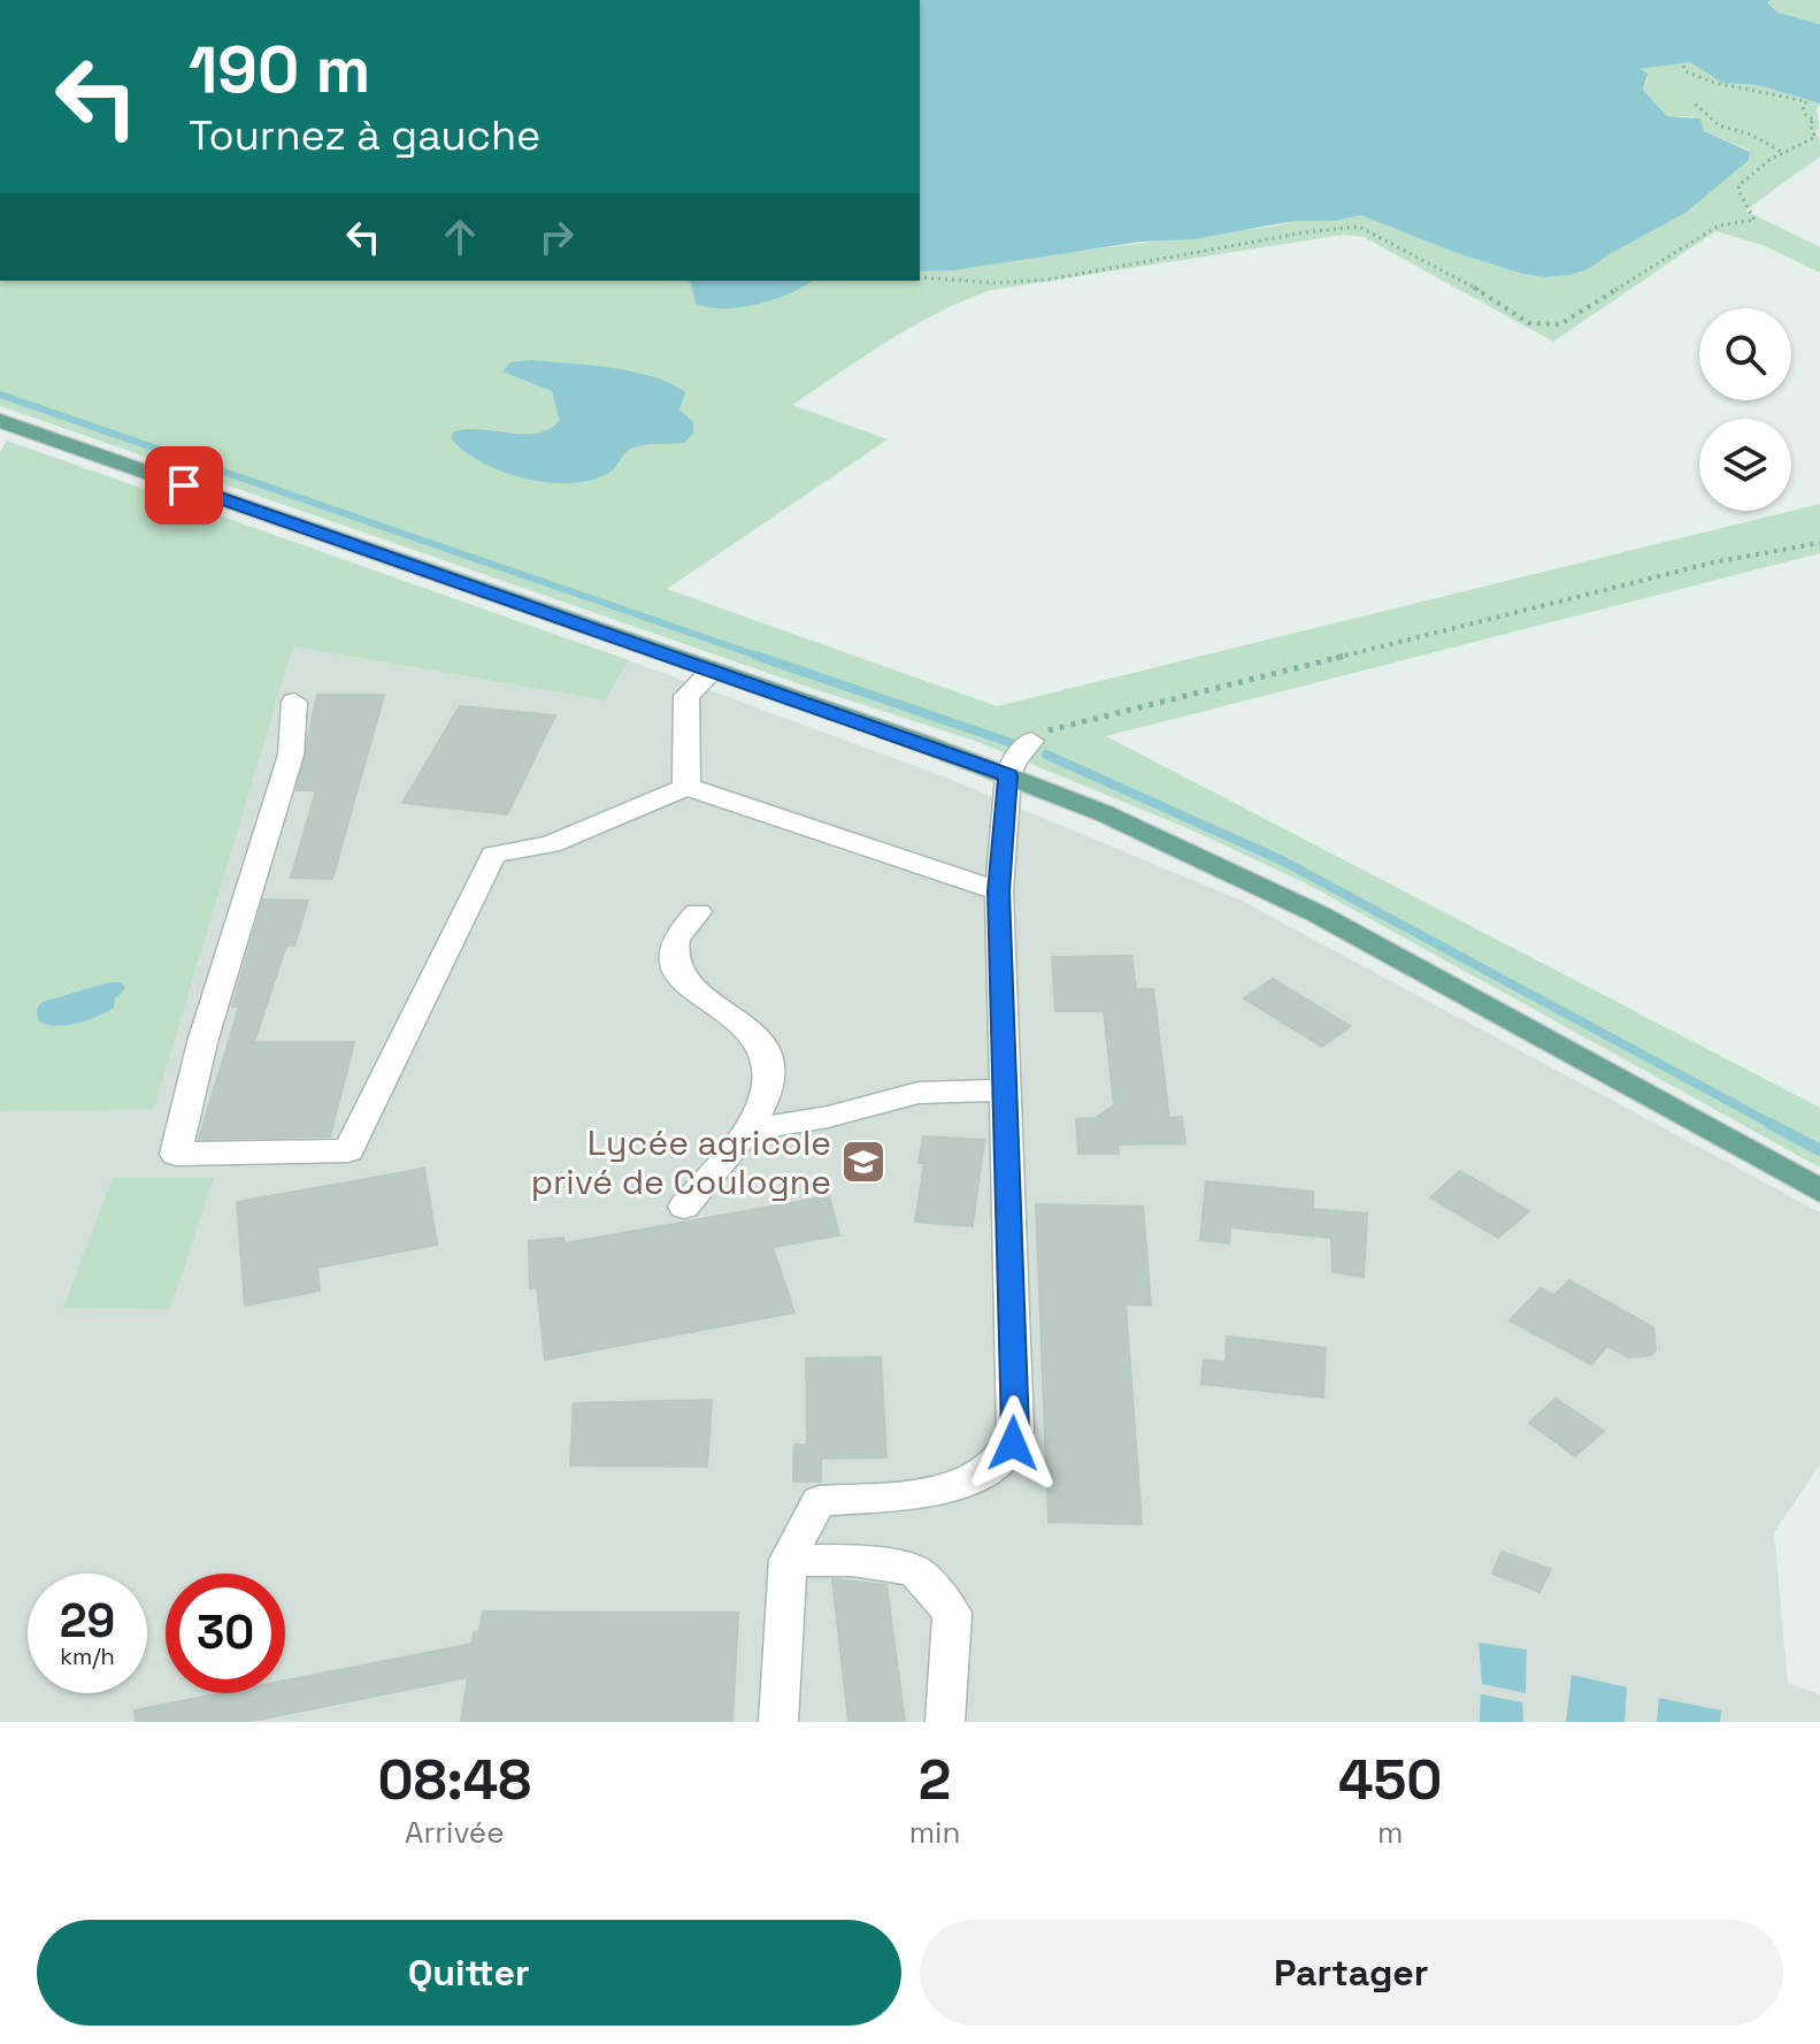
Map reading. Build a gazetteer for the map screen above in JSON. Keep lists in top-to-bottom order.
{
  "places": {
    "school or university": ["Lycée agricole privé de Coulogne"]
  },
  "page": {
    "turn": ["190 m", "Tournez à gauche"],
    "speed": "29 km/h",
    "limit": "30",
    "eta": [
      "08:48",
      "Arrivée",
      "2",
      "min",
      "450",
      "m"
    ],
    "buttons": ["Quitter", "Partager"]
  }
}
